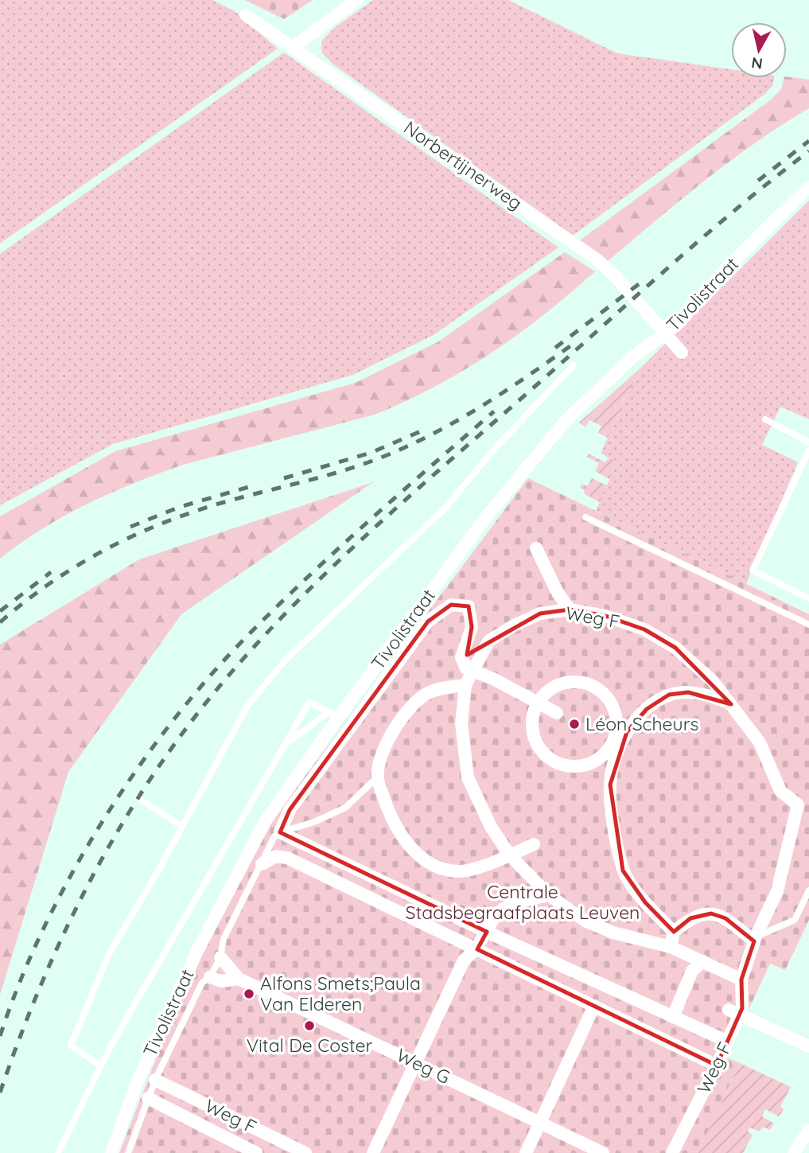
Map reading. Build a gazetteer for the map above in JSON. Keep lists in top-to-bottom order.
{
  "streets": {
    "street": [
      "Norbertijnerweg",
      "Tivolistraat",
      "Weg F",
      "Weg G"
    ]
  },
  "crossings": [
    ["Norbertijnerweg", "Tivolistraat"]
  ],
  "parks": ["Centrale Stadsbegraafplaats Leuven"],
  "places": ["Léon Scheurs", "Alfons Smets;Paula Van Elderen", "Vital De Coster"],
  "north": "bottom"
}
